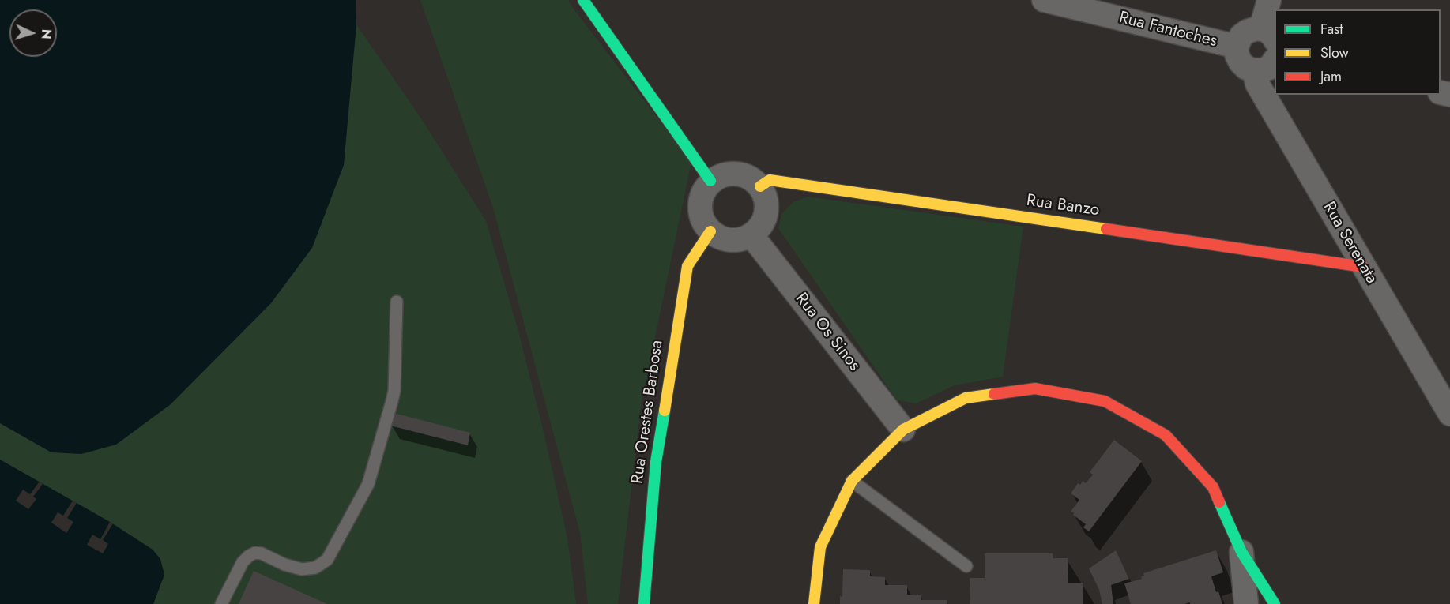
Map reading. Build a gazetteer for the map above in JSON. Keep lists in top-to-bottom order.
{
  "streets": {
    "street": [
      "Rua Fantoches",
      "Rua Banzo",
      "Rua Serenata",
      "Rua Os Sinos",
      "Rua Orestes Barbosa"
    ]
  },
  "crossings": [
    ["Rua Banzo", "Rua Serenata"],
    ["Rua Banzo", "Rua Os Sinos"],
    ["Rua Banzo", "Rua Orestes Barbosa"],
    ["Rua Os Sinos", "Rua Orestes Barbosa"]
  ],
  "legend": ["Fast", "Slow", "Jam"],
  "north": "right"
}
